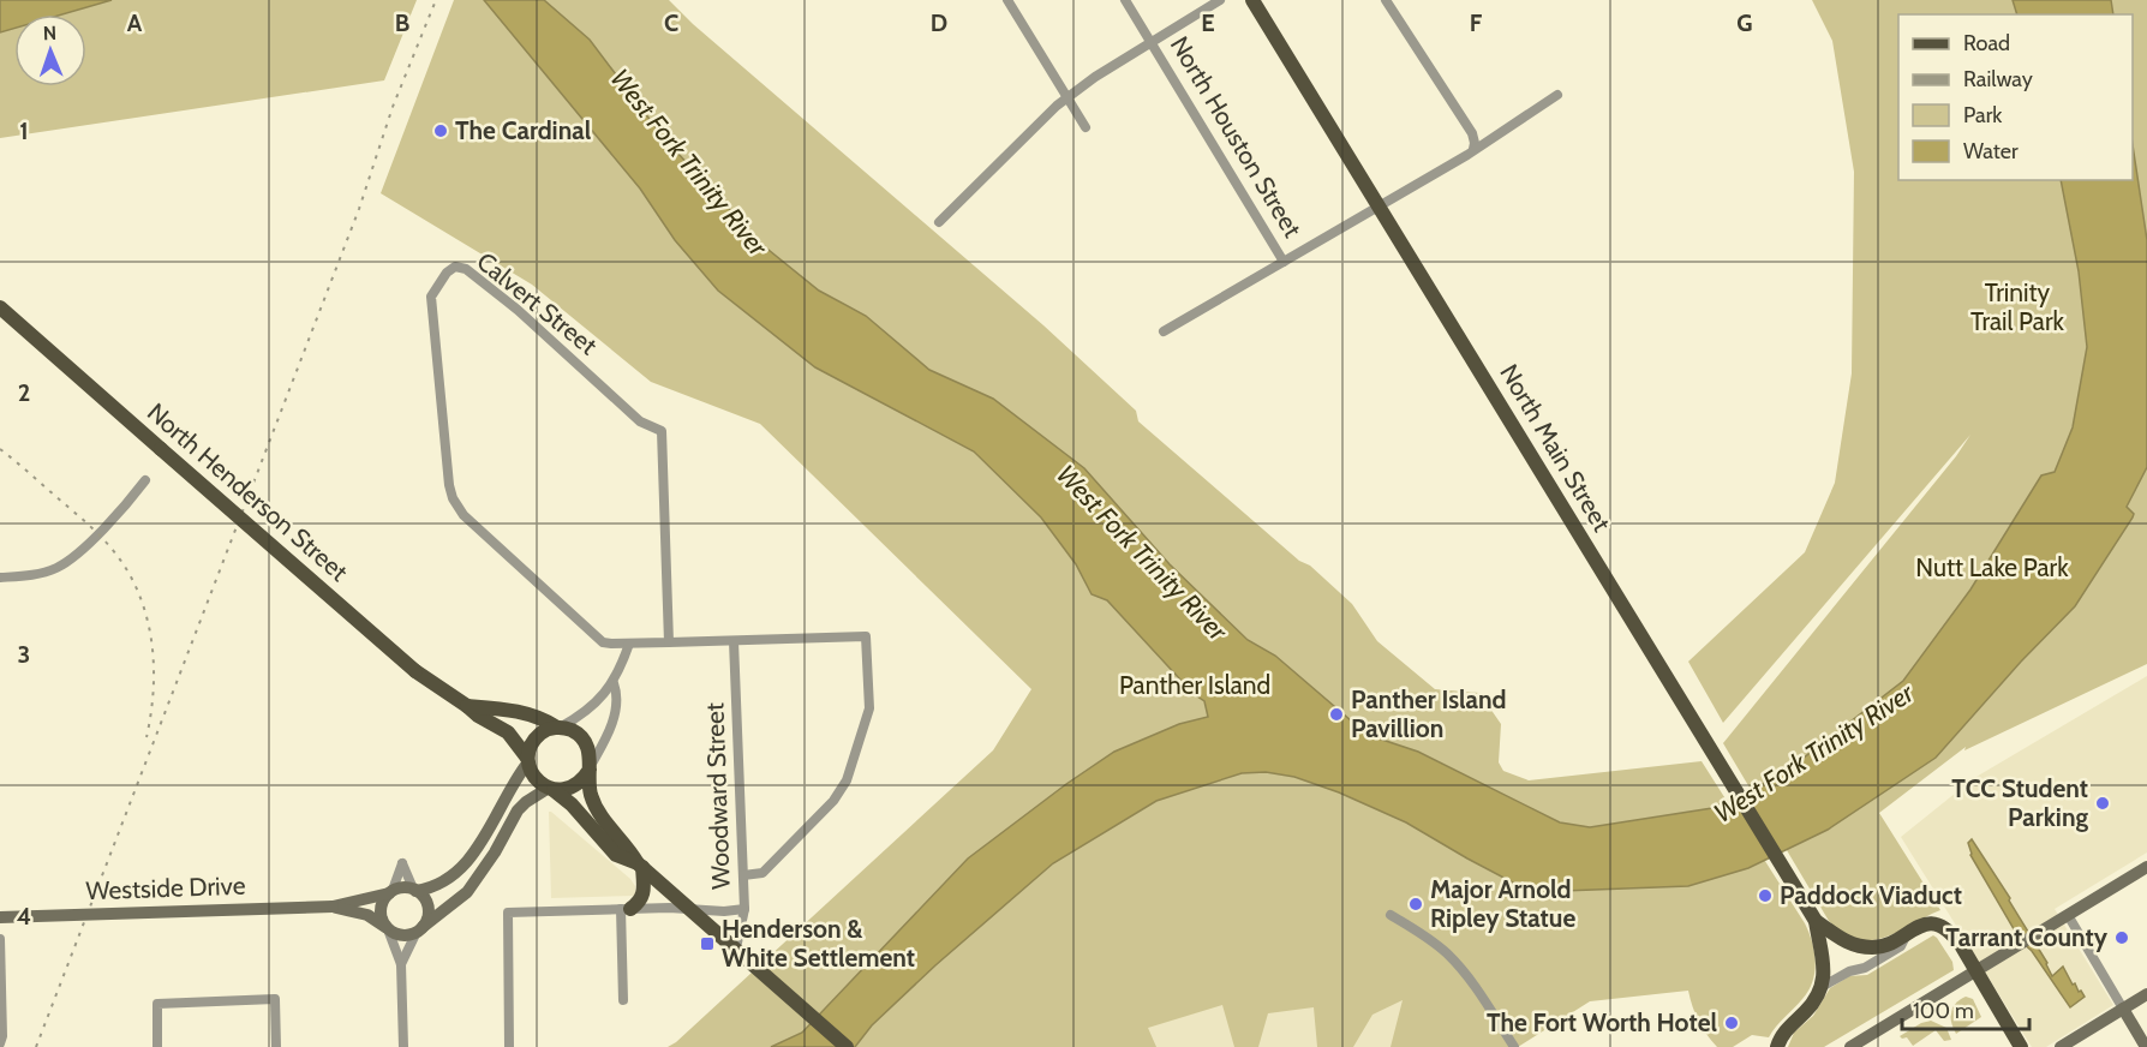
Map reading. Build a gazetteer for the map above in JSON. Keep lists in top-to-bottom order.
{
  "streets": {
    "main road": ["North Main Street", "North Henderson Street", "Westside Drive"],
    "street": ["North Houston Street", "Calvert Street", "Woodward Street"]
  },
  "crossings": [
    ["Calvert Street", "Woodward Street"]
  ],
  "water": ["West Fork Trinity River"],
  "parks": ["Trinity Trail Park", "Nutt Lake Park", "Panther Island"],
  "places": {
    "other": [
      "The Cardinal",
      "Panther Island Pavillion",
      "TCC Student Parking",
      "Paddock Viaduct",
      "Major Arnold Ripley Statue",
      "Tarrant County",
      "The Fort Worth Hotel"
    ],
    "transit": ["Henderson & White Settlement"]
  },
  "legend": [
    "Road",
    "Railway",
    "Park",
    "Water"
  ],
  "scale_bar": "100 m",
  "north": "top",
  "grid": {
    "columns": [
      "A",
      "B",
      "C",
      "D",
      "E",
      "F",
      "G"
    ],
    "rows": [
      "1",
      "2",
      "3",
      "4"
    ]
  }
}
